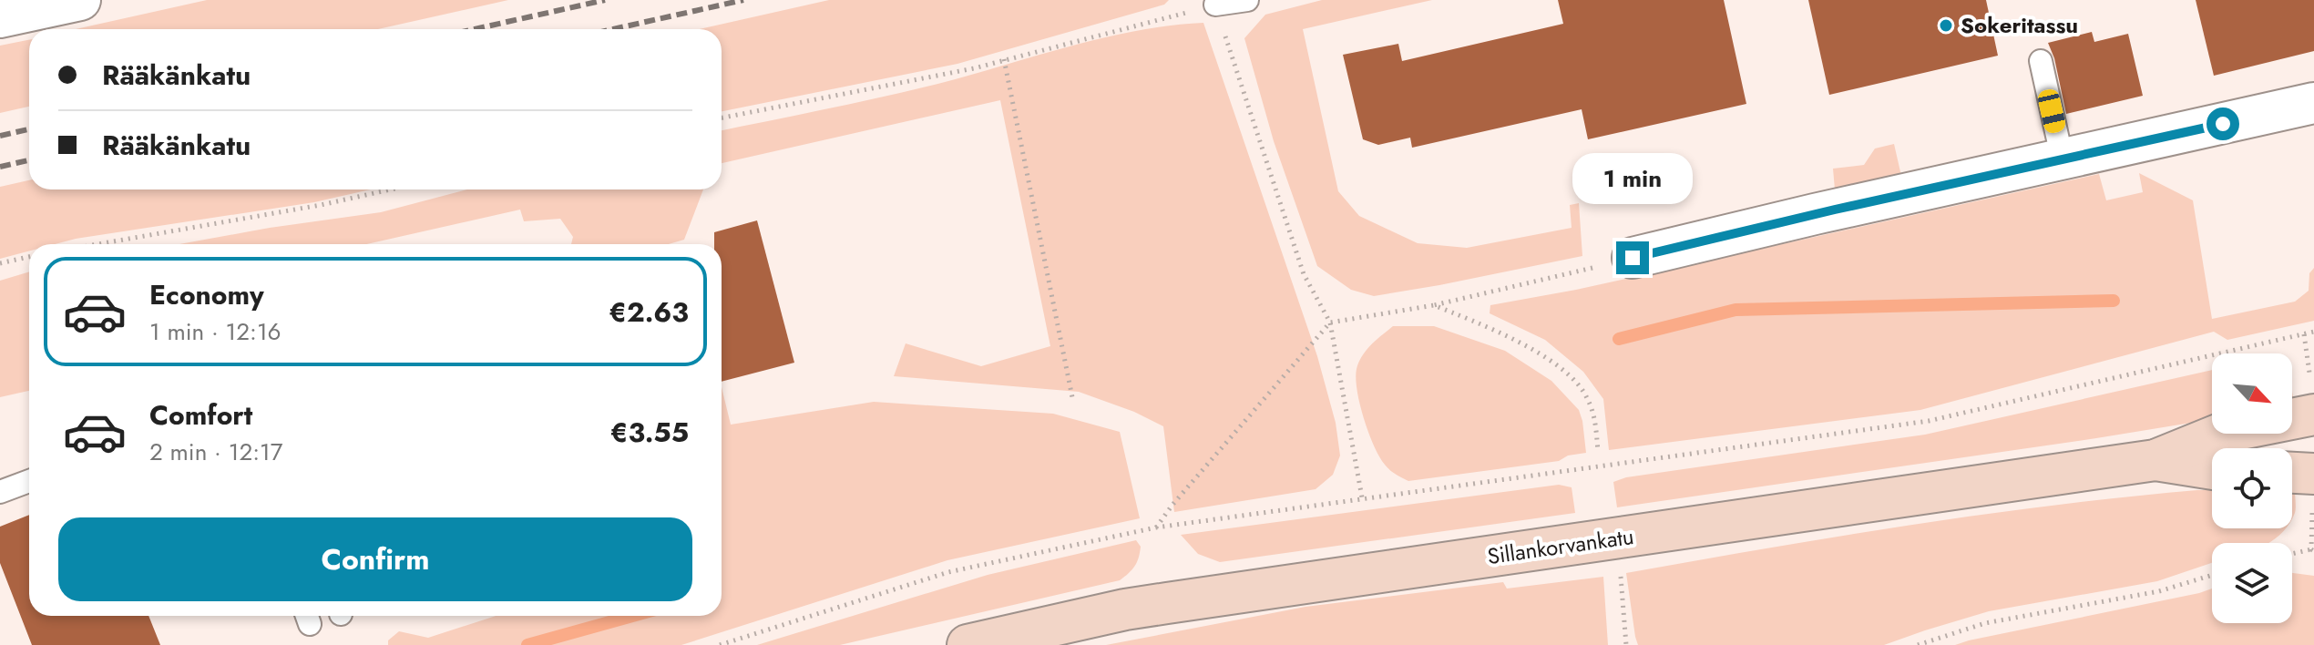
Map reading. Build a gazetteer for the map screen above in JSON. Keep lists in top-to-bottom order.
{
  "streets": {
    "main road": ["Sillankorvankatu"]
  },
  "places": ["Sokeritassu"],
  "north": "bottom right",
  "page": {
    "banner": ["Rääkänkatu", "Rääkänkatu"],
    "bubble": "1 min",
    "list": [
      {
        "name": "Economy",
        "note": "1 min · 12:16",
        "value": "€2.63"
      },
      {
        "name": "Comfort",
        "note": "2 min · 12:17",
        "value": "€3.55"
      }
    ],
    "buttons": "Confirm"
  }
}
